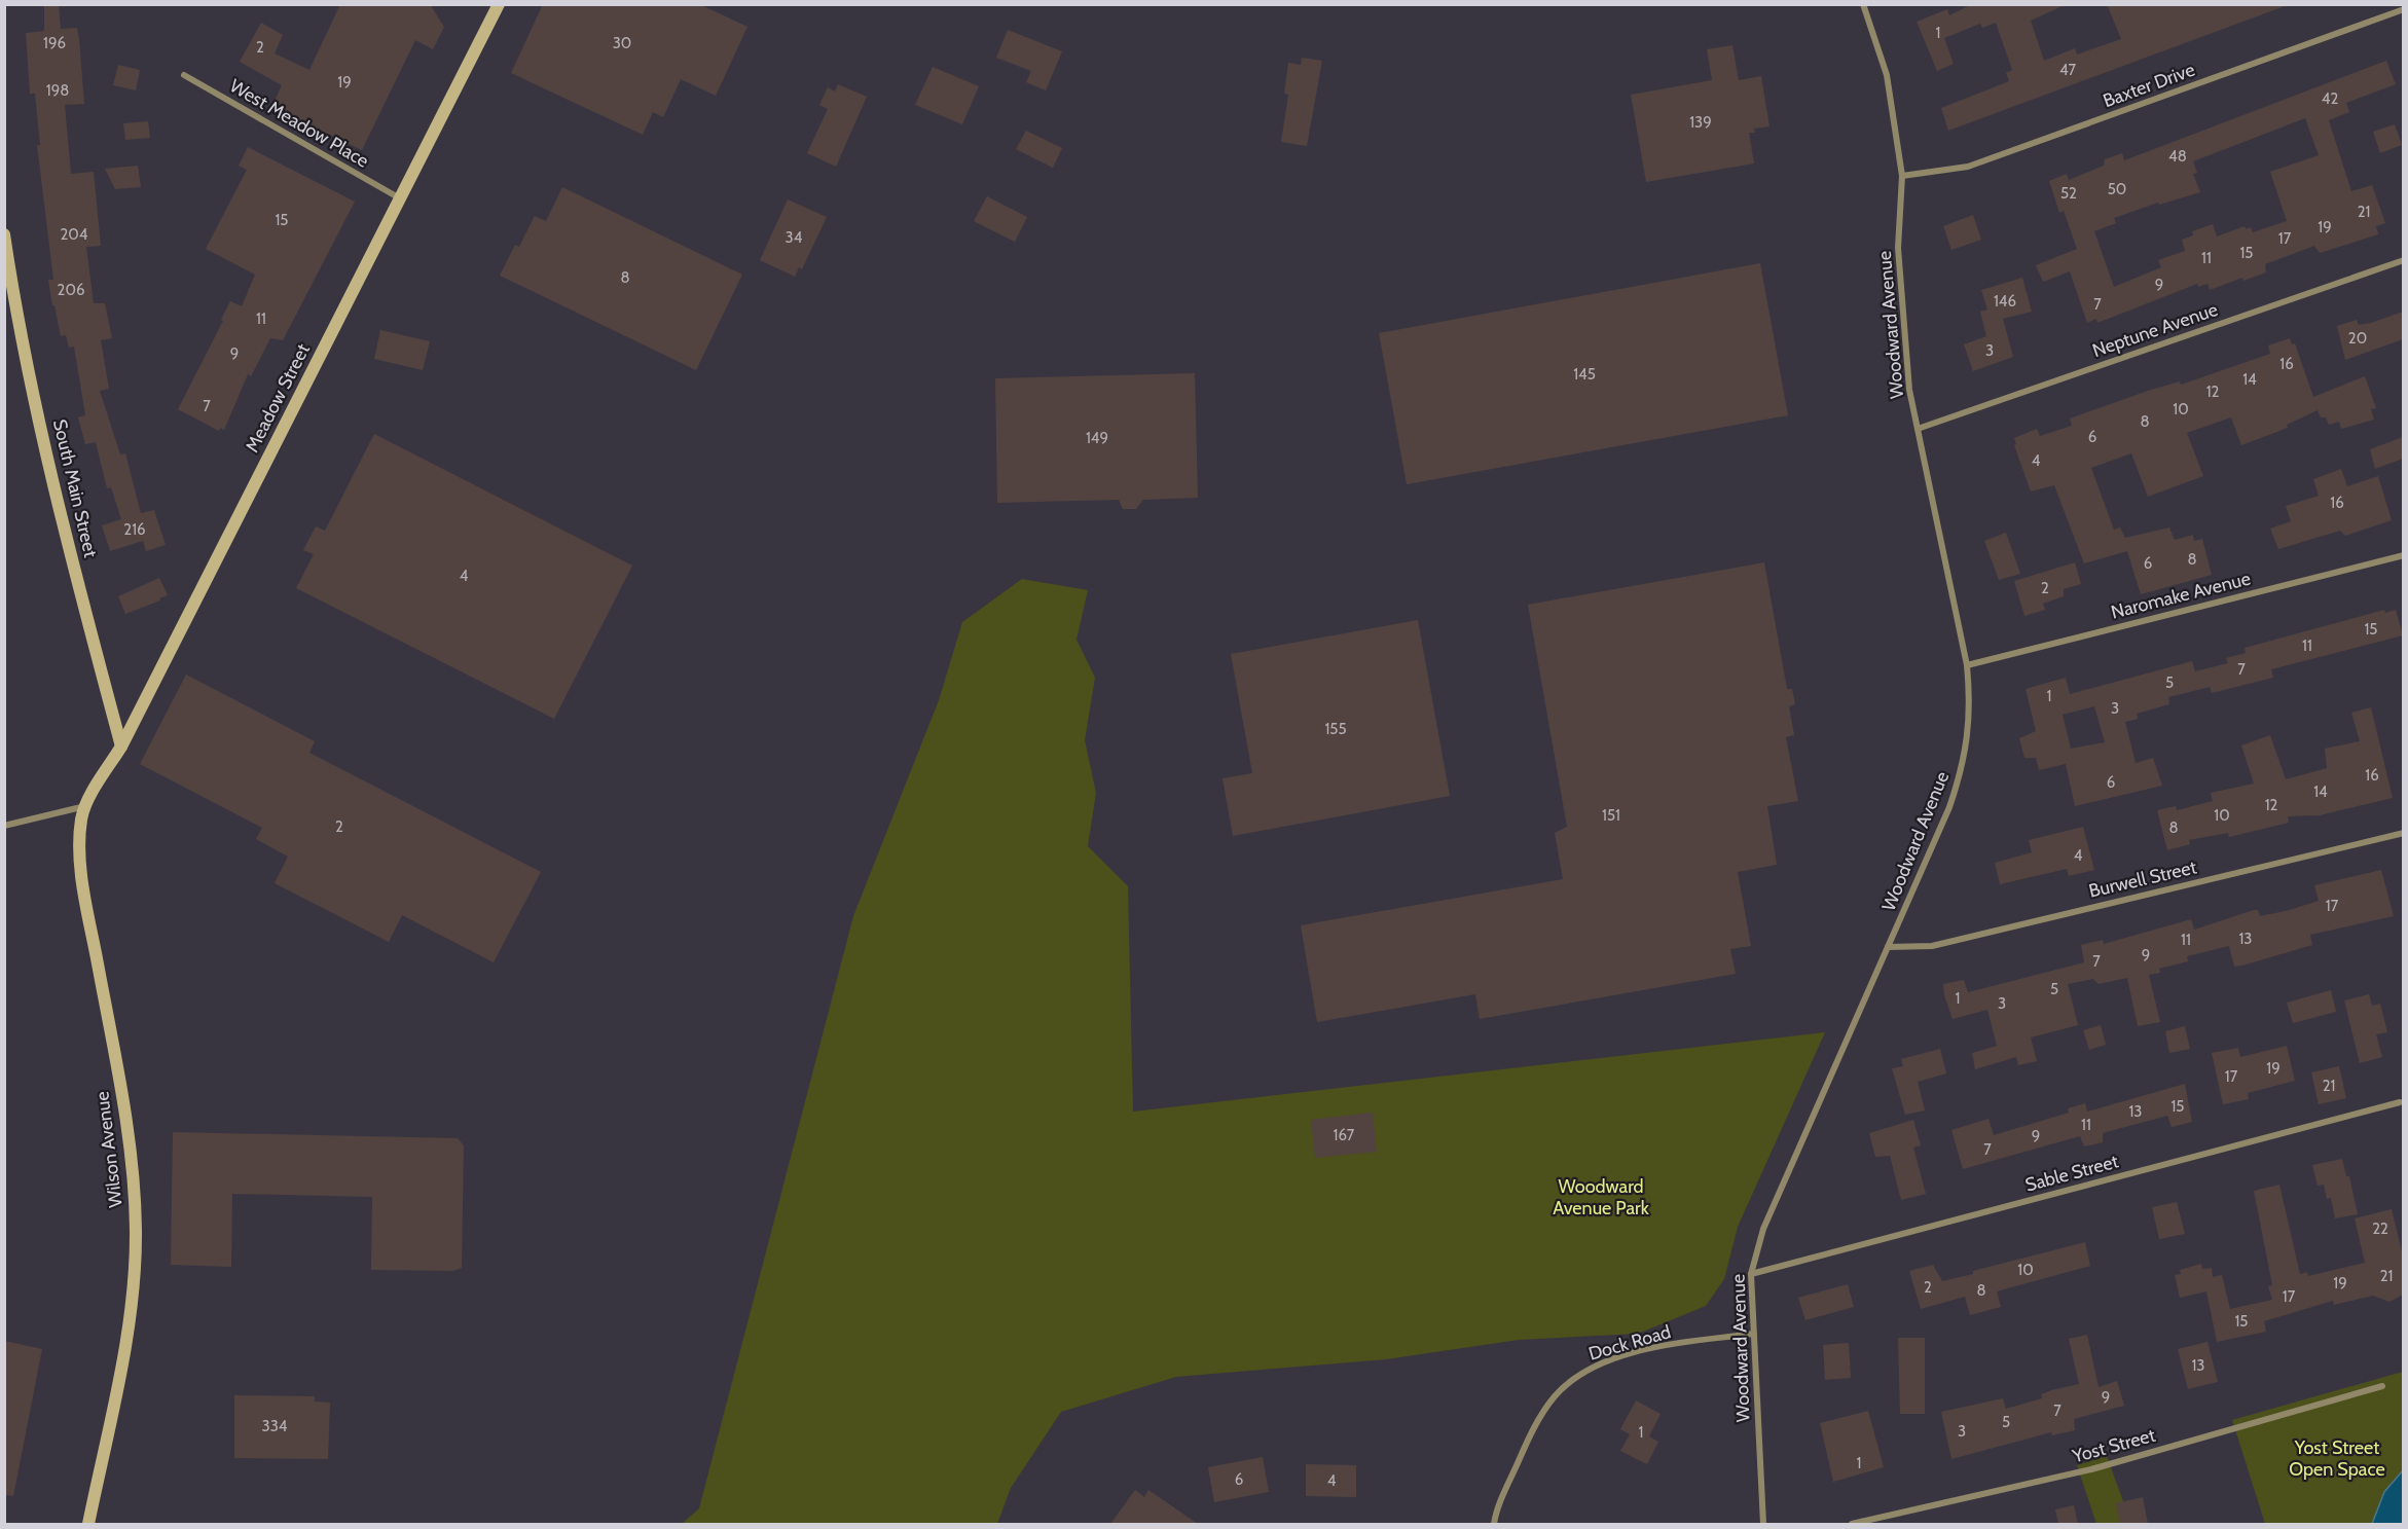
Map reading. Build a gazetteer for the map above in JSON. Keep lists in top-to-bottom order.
{
  "streets": {
    "main road": ["Meadow Street", "South Main Street", "Wilson Avenue"],
    "street": [
      "Baxter Drive",
      "West Meadow Place",
      "Woodward Avenue",
      "Neptune Avenue",
      "Naromake Avenue",
      "Burwell Street",
      "Sable Street",
      "Dock Road",
      "Yost Street"
    ]
  },
  "crossings": [
    ["Baxter Drive", "Woodward Avenue"],
    ["West Meadow Place", "Meadow Street"],
    ["Woodward Avenue", "Neptune Avenue"],
    ["Woodward Avenue", "Naromake Avenue"],
    ["Woodward Avenue", "Burwell Street"],
    ["Woodward Avenue", "Sable Street"],
    ["Woodward Avenue", "Dock Road"],
    ["Meadow Street", "South Main Street"],
    ["Meadow Street", "Wilson Avenue"]
  ],
  "parks": ["Woodward Avenue Park", "Yost Street Open Space"],
  "house_numbers": [
    "1",
    "196",
    "30",
    "2",
    "47",
    "19",
    "198",
    "42",
    "139",
    "48",
    "50",
    "52",
    "21",
    "15",
    "19",
    "204",
    "34",
    "17",
    "15",
    "11",
    "8",
    "9",
    "206",
    "146",
    "7",
    "11",
    "20",
    "3",
    "9",
    "16",
    "145",
    "14",
    "12",
    "7",
    "10",
    "8",
    "6",
    "149",
    "4",
    "16",
    "216",
    "8",
    "6",
    "4",
    "2",
    "15",
    "11",
    "7",
    "5",
    "1",
    "3",
    "155",
    "16",
    "6",
    "14",
    "12",
    "151",
    "10",
    "2",
    "8",
    "4",
    "17",
    "13",
    "11",
    "9",
    "7",
    "5",
    "1",
    "3",
    "19",
    "17",
    "21",
    "15",
    "13",
    "11",
    "167",
    "9",
    "7",
    "22",
    "10",
    "21",
    "19",
    "2",
    "8",
    "17",
    "15",
    "13",
    "9",
    "7",
    "5",
    "334",
    "3",
    "1",
    "1",
    "6",
    "4"
  ]
}
